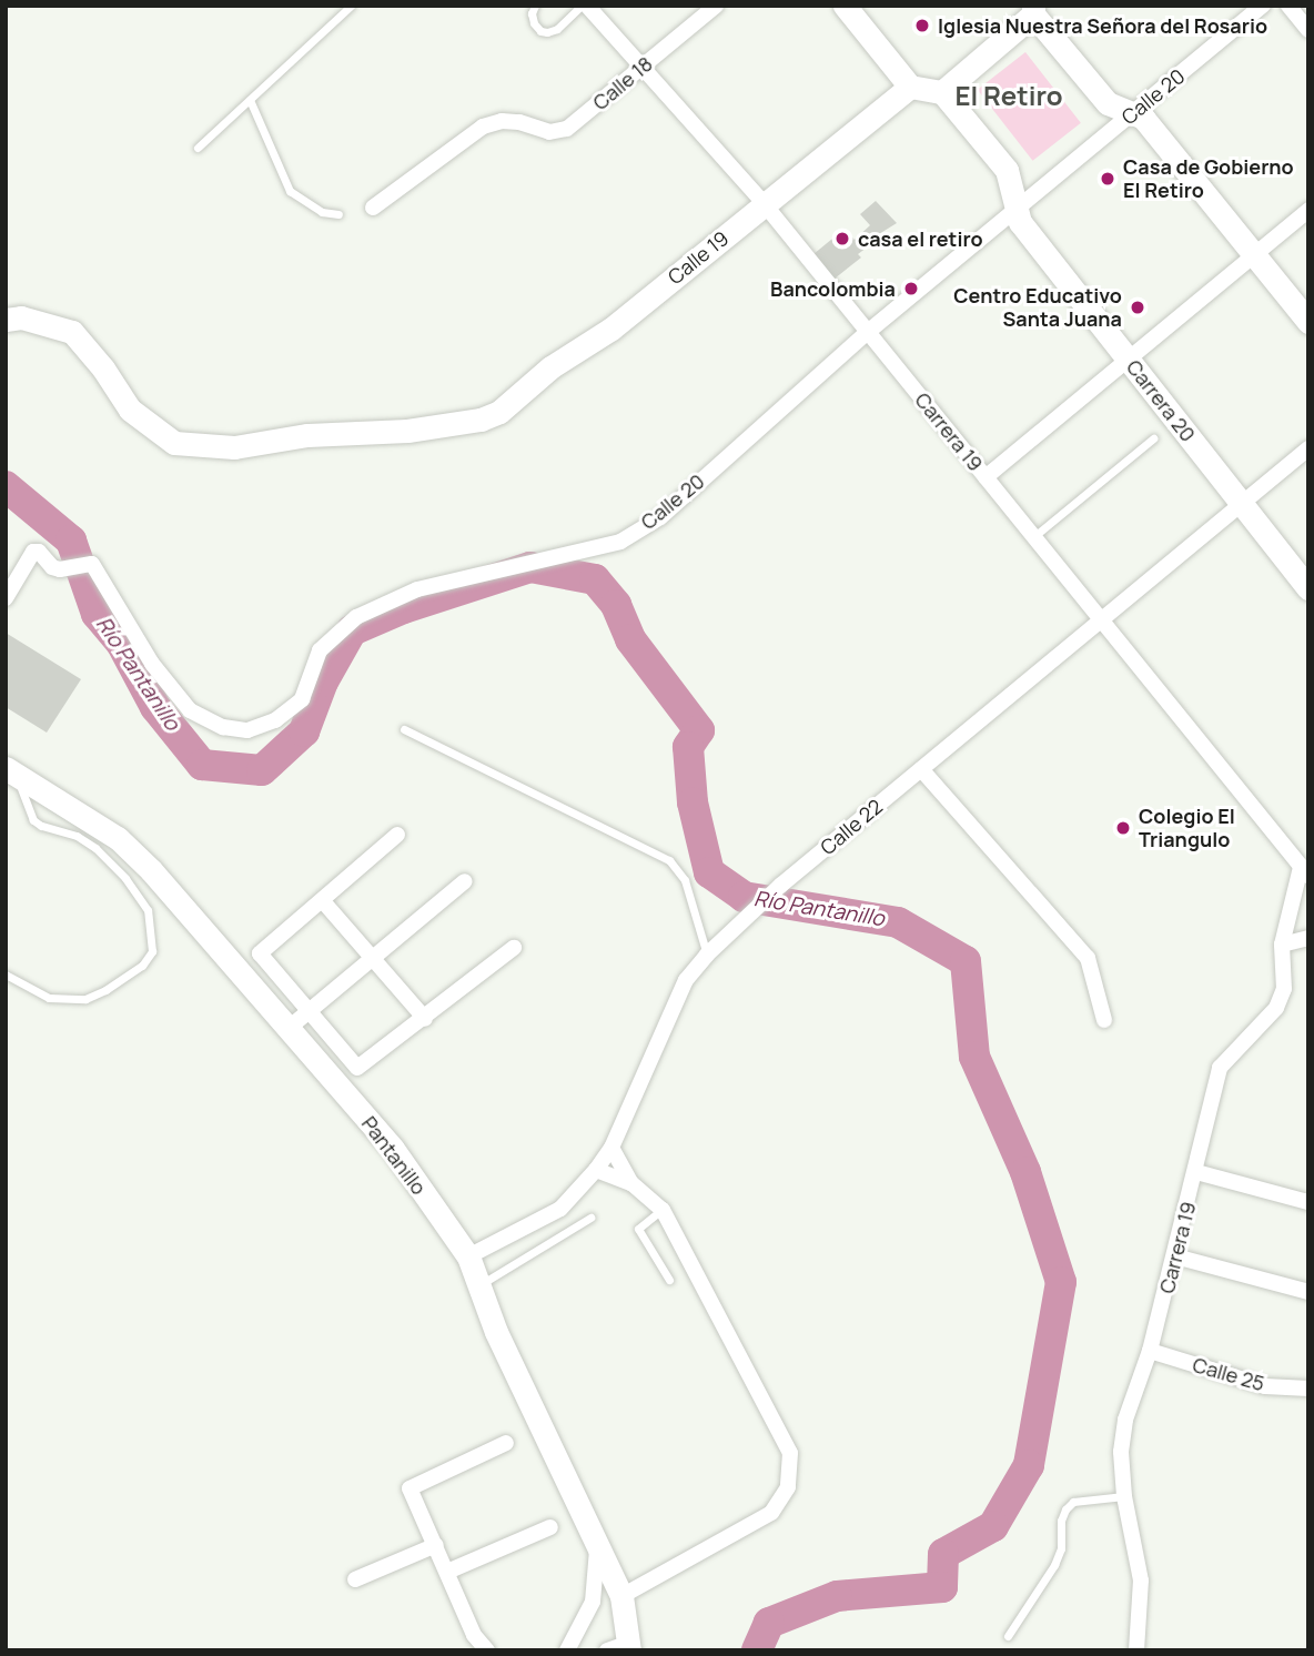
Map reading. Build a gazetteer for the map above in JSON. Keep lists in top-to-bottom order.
{
  "streets": {
    "main road": ["Calle 19", "Carrera 20", "Pantanillo"],
    "street": [
      "Calle 18",
      "Calle 20",
      "Carrera 19",
      "Calle 22",
      "Calle 25"
    ]
  },
  "crossings": [
    ["Calle 18", "Carrera 19"],
    ["Calle 20", "Carrera 20"],
    ["Calle 20", "Carrera 19"],
    ["Calle 19", "Carrera 19"],
    ["Carrera 20", "Calle 22"],
    ["Carrera 19", "Calle 22"],
    ["Carrera 19", "Calle 25"],
    ["Calle 22", "Pantanillo"]
  ],
  "districts": ["El Retiro"],
  "water": ["Río Pantanillo"],
  "places": [
    "Iglesia Nuestra Señora del Rosario",
    "Casa de Gobierno El Retiro",
    "casa el retiro",
    "Bancolombia",
    "Centro Educativo Santa Juana",
    "Colegio El Triangulo"
  ]
}
